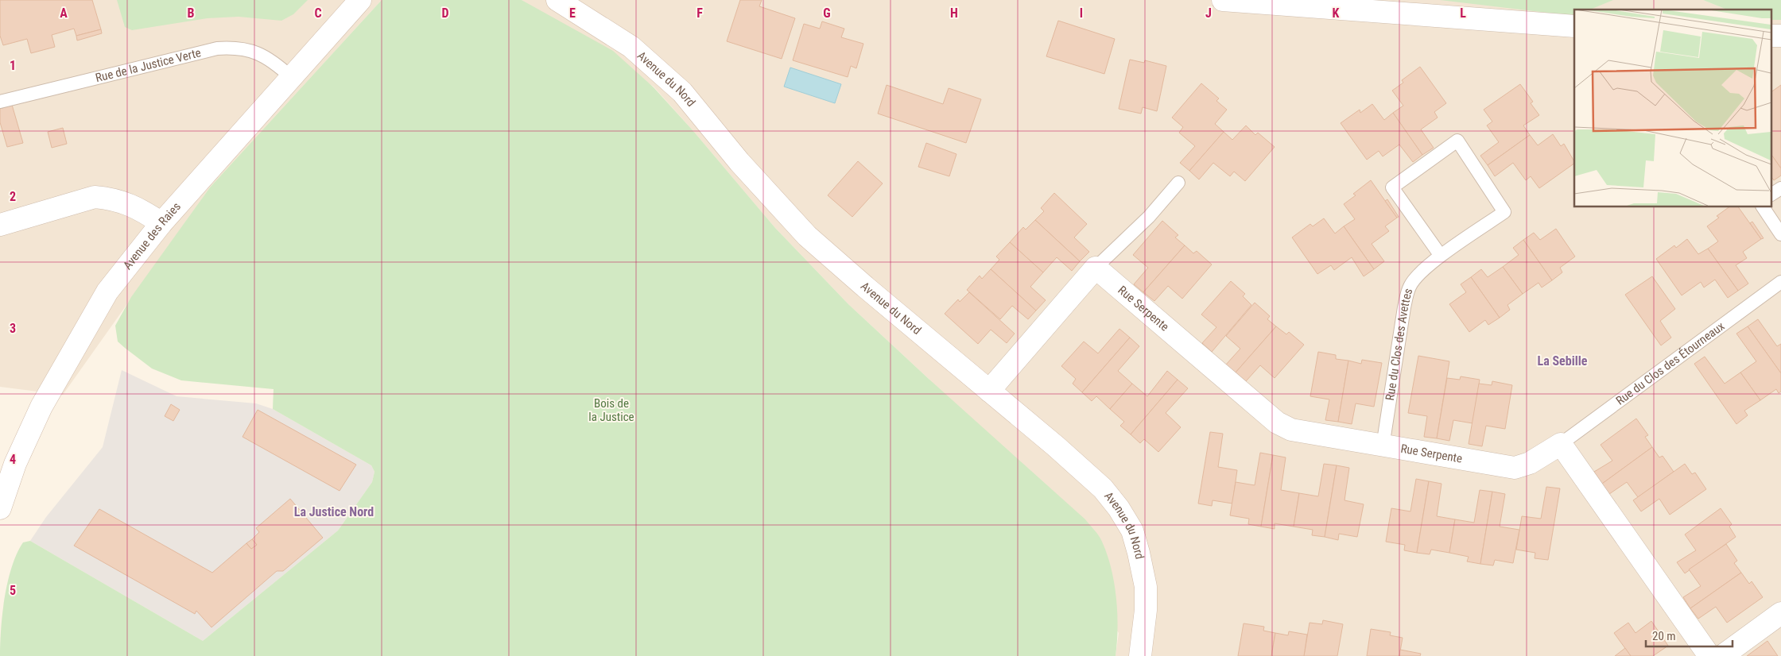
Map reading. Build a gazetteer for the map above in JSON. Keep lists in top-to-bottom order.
{
  "streets": {
    "street": ["Avenue du Nord", "Avenue des Raies", "Rue Serpente"],
    "lane": ["Rue de la Justice Verte", "Rue du Clos des Avettes", "Rue du Clos des Étourneaux"]
  },
  "crossings": [
    ["Rue de la Justice Verte", "Avenue des Raies"],
    ["Rue Serpente", "Rue du Clos des Avettes"],
    ["Rue Serpente", "Rue du Clos des Étourneaux"]
  ],
  "districts": ["La Sebille", "La Justice Nord"],
  "parks": ["Bois de la Justice"],
  "scale_bar": "20 m",
  "grid": {
    "columns": [
      "A",
      "B",
      "C",
      "D",
      "E",
      "F",
      "G",
      "H",
      "I",
      "J",
      "K",
      "L"
    ],
    "rows": [
      "1",
      "2",
      "3",
      "4",
      "5"
    ]
  }
}
